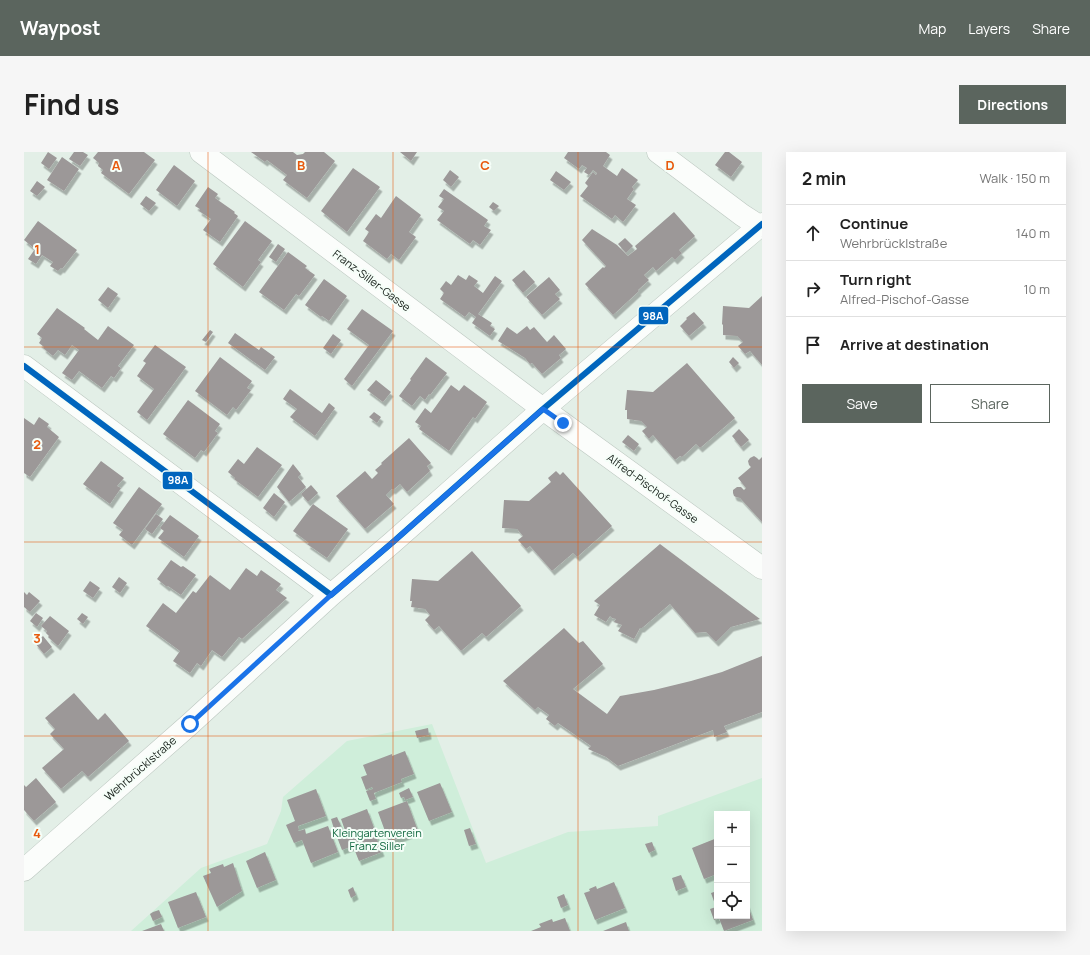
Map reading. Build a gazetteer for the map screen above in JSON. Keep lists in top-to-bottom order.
{
  "streets": {
    "street": ["Franz-Siller-Gasse", "Alfred-Pischof-Gasse", "Wehrbrücklstraße"]
  },
  "crossings": [
    ["Franz-Siller-Gasse", "Alfred-Pischof-Gasse"],
    ["Franz-Siller-Gasse", "Wehrbrücklstraße"],
    ["Alfred-Pischof-Gasse", "Wehrbrücklstraße"]
  ],
  "parks": ["Kleingartenverein Franz Siller"],
  "lines": ["transit line 98A"],
  "page": {
    "header": "Waypost",
    "nav": ["Map", "Layers", "Share"],
    "title": "Find us",
    "buttons": [
      "Directions",
      ["Save", "Share"]
    ],
    "heading": ["2 min", "Walk · 150 m"],
    "list": [
      ["Continue", "Wehrbrücklstraße", "140 m"],
      ["Turn right", "Alfred-Pischof-Gasse", "10 m"],
      "Arrive at destination"
    ],
    "map_buttons": ["+", "−"]
  },
  "grid": {
    "columns": [
      "A",
      "B",
      "C",
      "D"
    ],
    "rows": [
      "1",
      "2",
      "3",
      "4"
    ]
  }
}
